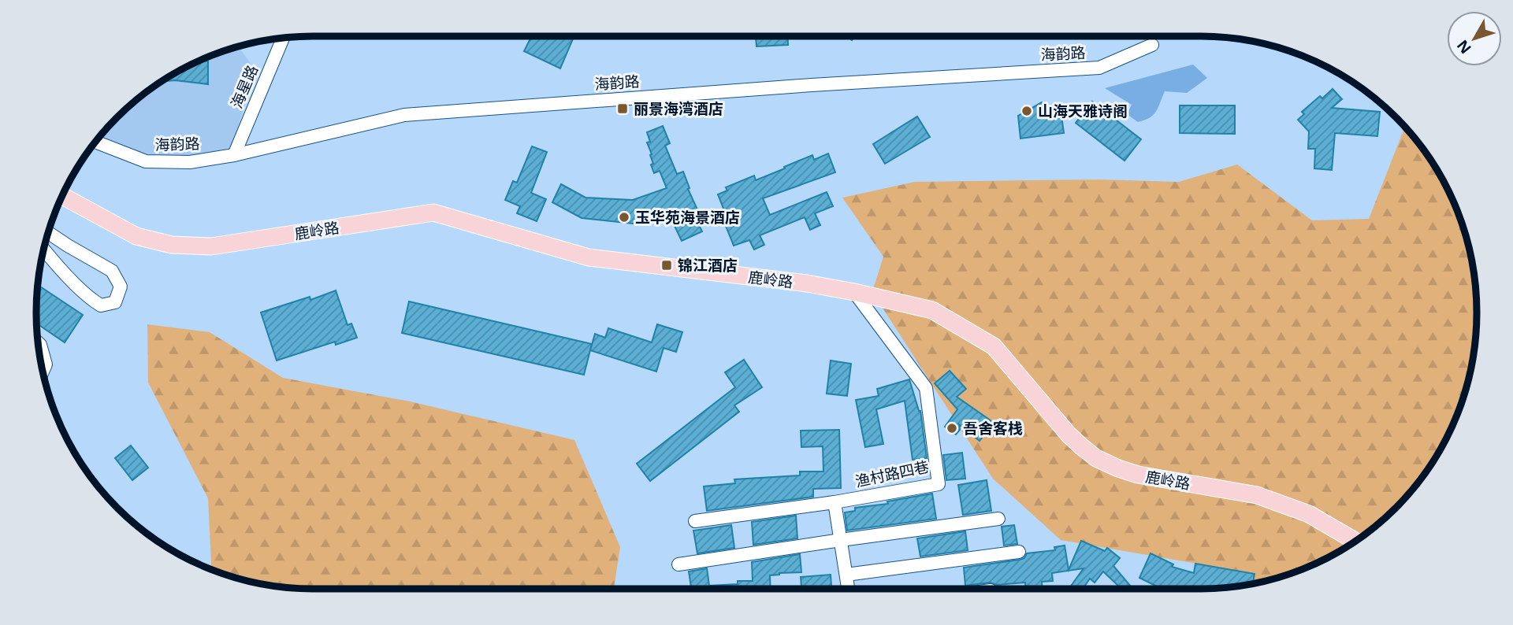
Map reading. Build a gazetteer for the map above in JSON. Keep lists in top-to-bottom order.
{
  "streets": {
    "main road": ["鹿岭路"],
    "street": ["海韵路", "海星路", "渔村路四巷"]
  },
  "crossings": [
    ["海韵路", "海星路"],
    ["鹿岭路", "渔村路四巷"]
  ],
  "places": {
    "transit": ["丽景海湾酒店", "锦江酒店"],
    "other": ["山海天雅诗阁", "玉华苑海景酒店", "吾舍客栈"]
  },
  "north": "bottom left"
}
